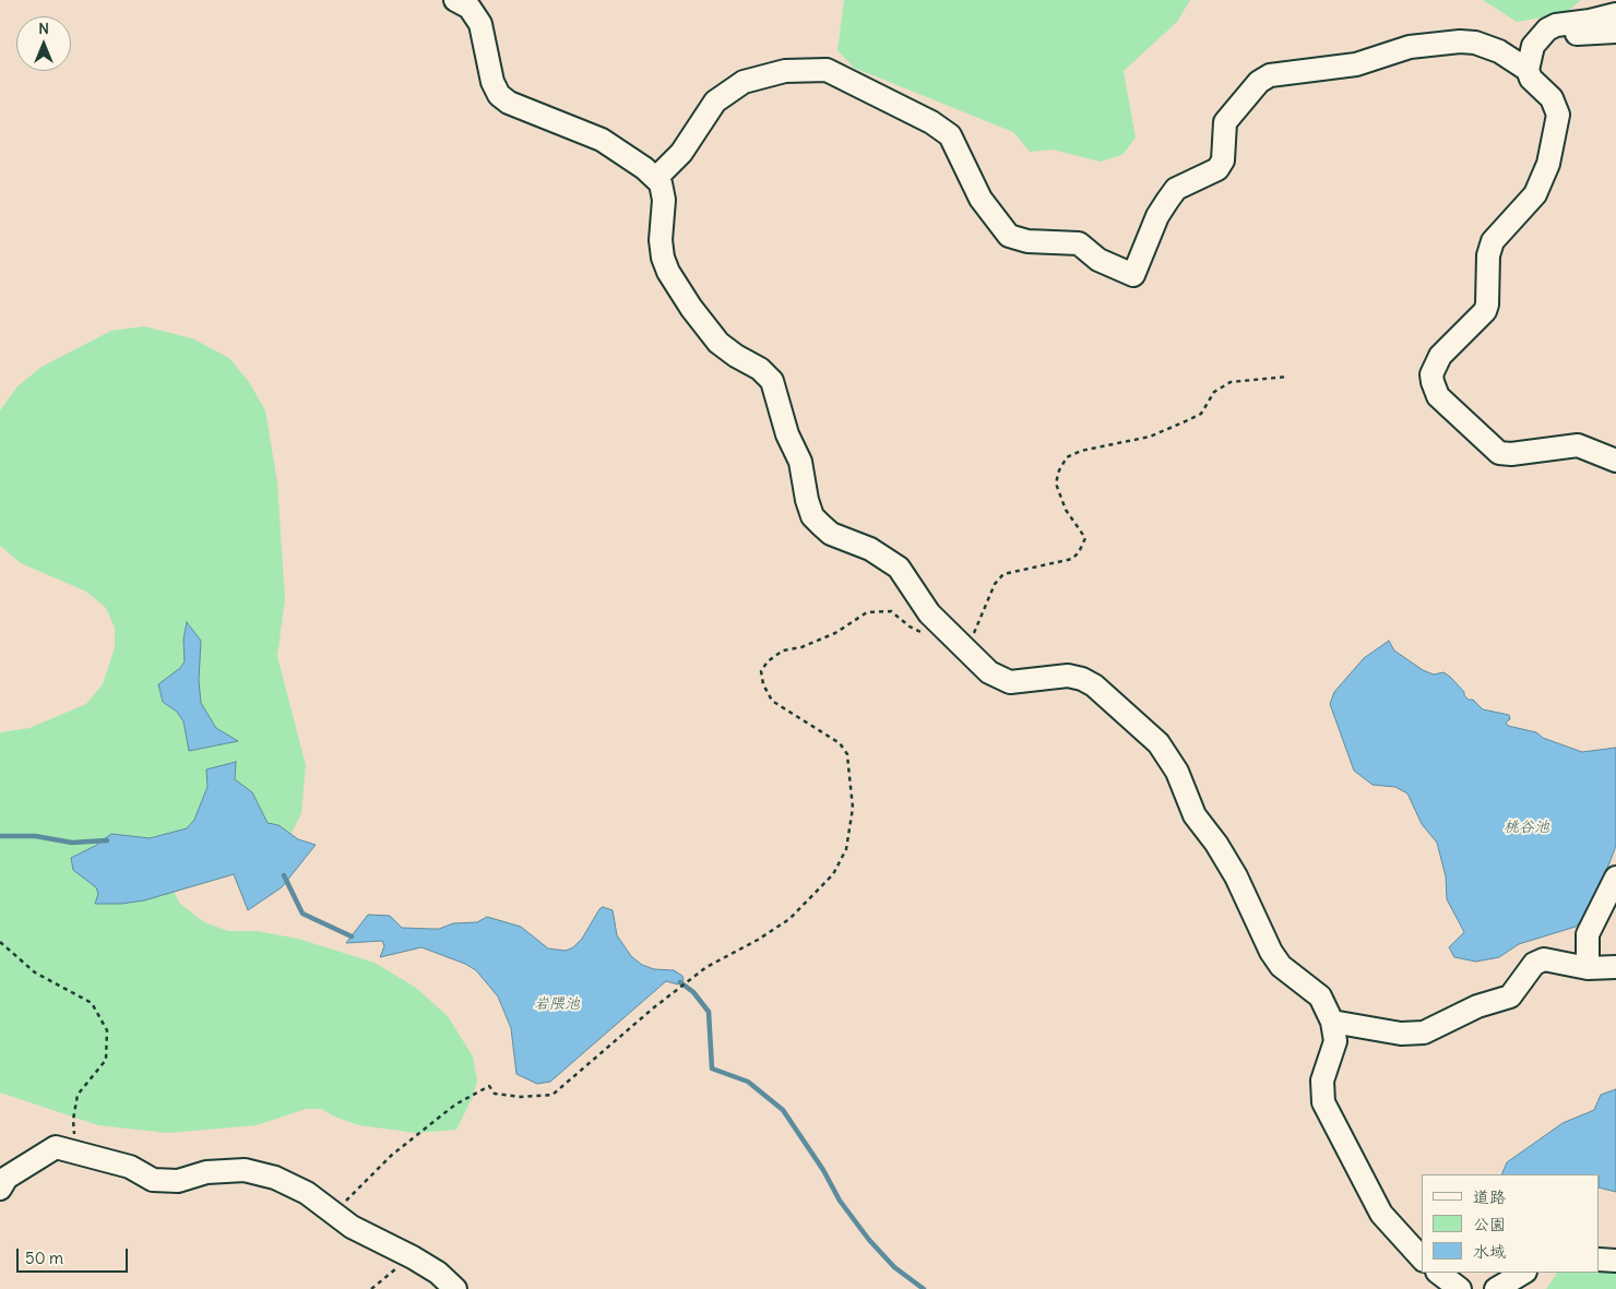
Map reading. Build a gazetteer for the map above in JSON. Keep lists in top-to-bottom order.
{
  "water": ["桃谷池", "岩隈池"],
  "legend": ["道路", "公園", "水域"],
  "scale_bar": "50 m",
  "north": "top"
}
